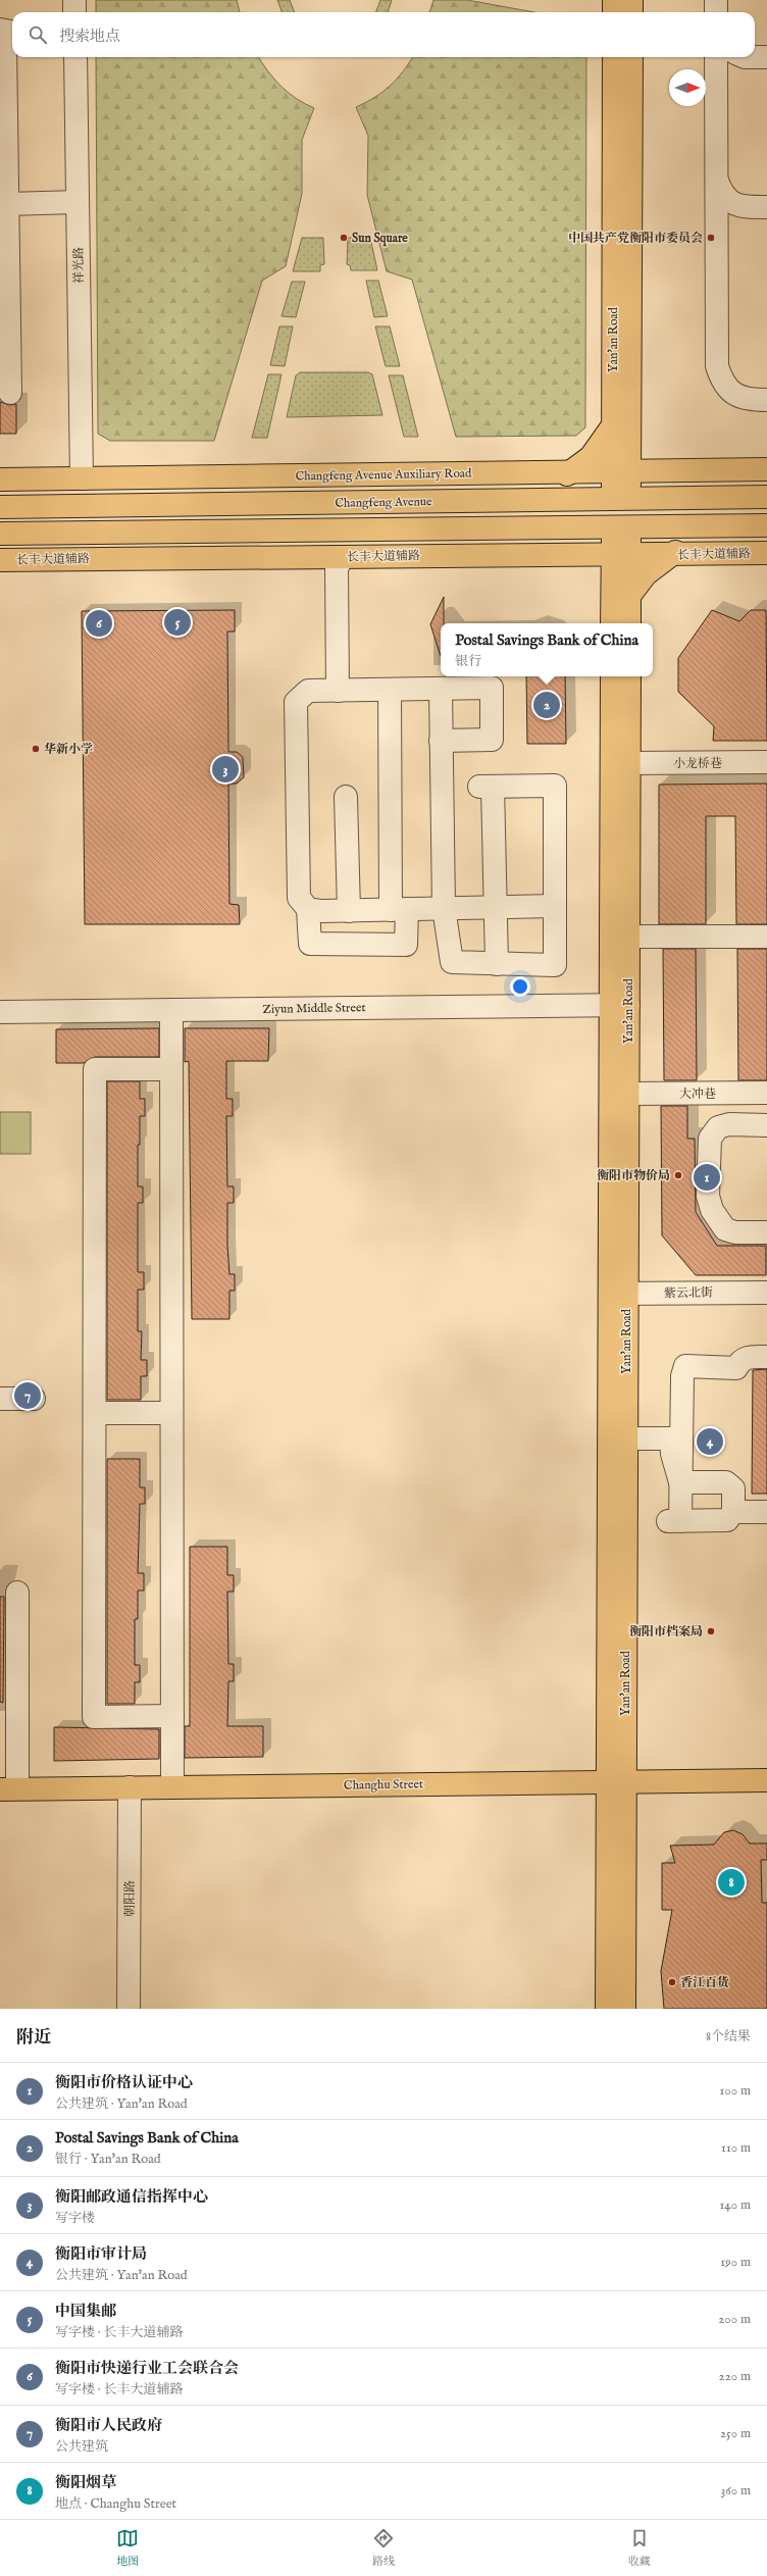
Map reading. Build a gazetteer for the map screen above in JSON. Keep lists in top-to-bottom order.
{
  "streets": {
    "main road": [
      "Yan'an Road",
      "Changfeng Avenue Auxiliary Road",
      "Changfeng Avenue",
      "长丰大道辅路",
      "Changhu Street"
    ],
    "street": [
      "祥光路",
      "小龙桥巷",
      "Ziyun Middle Street",
      "大冲巷",
      "紫云北街",
      "朝阳路"
    ]
  },
  "crossings": [
    ["祥光路", "Changfeng Avenue Auxiliary Road"],
    ["Yan'an Road", "Changfeng Avenue Auxiliary Road"],
    ["Yan'an Road", "Changfeng Avenue"],
    ["Yan'an Road", "长丰大道辅路"],
    ["Yan'an Road", "小龙桥巷"],
    ["Yan'an Road", "Ziyun Middle Street"],
    ["Yan'an Road", "大冲巷"],
    ["Yan'an Road", "紫云北街"],
    ["Yan'an Road", "Changhu Street"],
    ["Changhu Street", "朝阳路"]
  ],
  "places": [
    "Sun Square",
    "中国共产党衡阳市委员会",
    "华新小学",
    "衡阳市物价局",
    "衡阳市档案局",
    "香江百货"
  ],
  "north": "right",
  "page": {
    "search": "搜索地点",
    "pins": [
      "5",
      "6",
      "2",
      "3",
      "1",
      "7",
      "4",
      "8"
    ],
    "popup": ["Postal Savings Bank of China", "银行"],
    "heading": ["附近", "8个结果"],
    "list": [
      {
        "mark": "1",
        "name": "衡阳市价格认证中心",
        "note": "公共建筑 · Yan'an Road",
        "value": "100 m"
      },
      {
        "mark": "2",
        "name": "Postal Savings Bank of China",
        "note": "银行 · Yan'an Road",
        "value": "110 m"
      },
      {
        "mark": "3",
        "name": "衡阳邮政通信指挥中心",
        "note": "写字楼",
        "value": "140 m"
      },
      {
        "mark": "4",
        "name": "衡阳市审计局",
        "note": "公共建筑 · Yan'an Road",
        "value": "190 m"
      },
      {
        "mark": "5",
        "name": "中国集邮",
        "note": "写字楼 · 长丰大道辅路",
        "value": "200 m"
      },
      {
        "mark": "6",
        "name": "衡阳市快递行业工会联合会",
        "note": "写字楼 · 长丰大道辅路",
        "value": "220 m"
      },
      {
        "mark": "7",
        "name": "衡阳市人民政府",
        "note": "公共建筑",
        "value": "250 m"
      },
      {
        "mark": "8",
        "name": "衡阳烟草",
        "note": "地点 · Changhu Street",
        "value": "360 m"
      }
    ],
    "nav": ["地图", "路线", "收藏"]
  }
}
